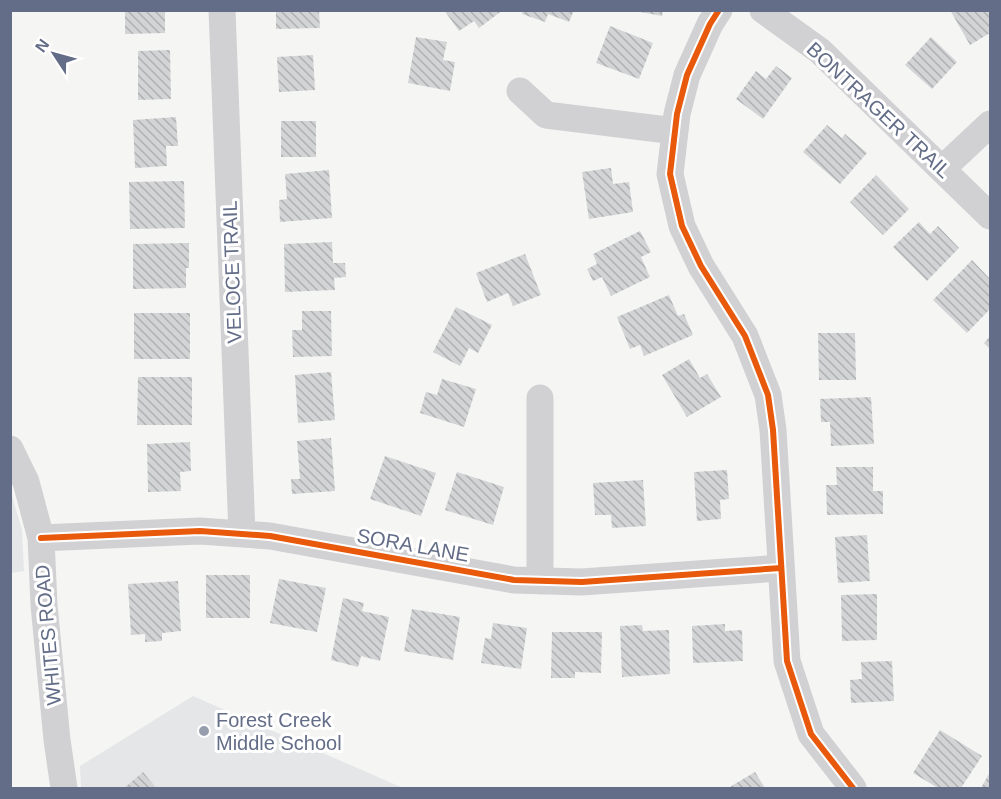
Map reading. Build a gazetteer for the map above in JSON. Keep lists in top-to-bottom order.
{
  "streets": {
    "street": [
      "BONTRAGER TRAIL",
      "VELOCE TRAIL",
      "SORA LANE",
      "WHITES ROAD"
    ]
  },
  "crossings": [
    ["VELOCE TRAIL", "SORA LANE"],
    ["SORA LANE", "WHITES ROAD"]
  ],
  "places": ["Forest Creek Middle School"],
  "north": "top left"
}
